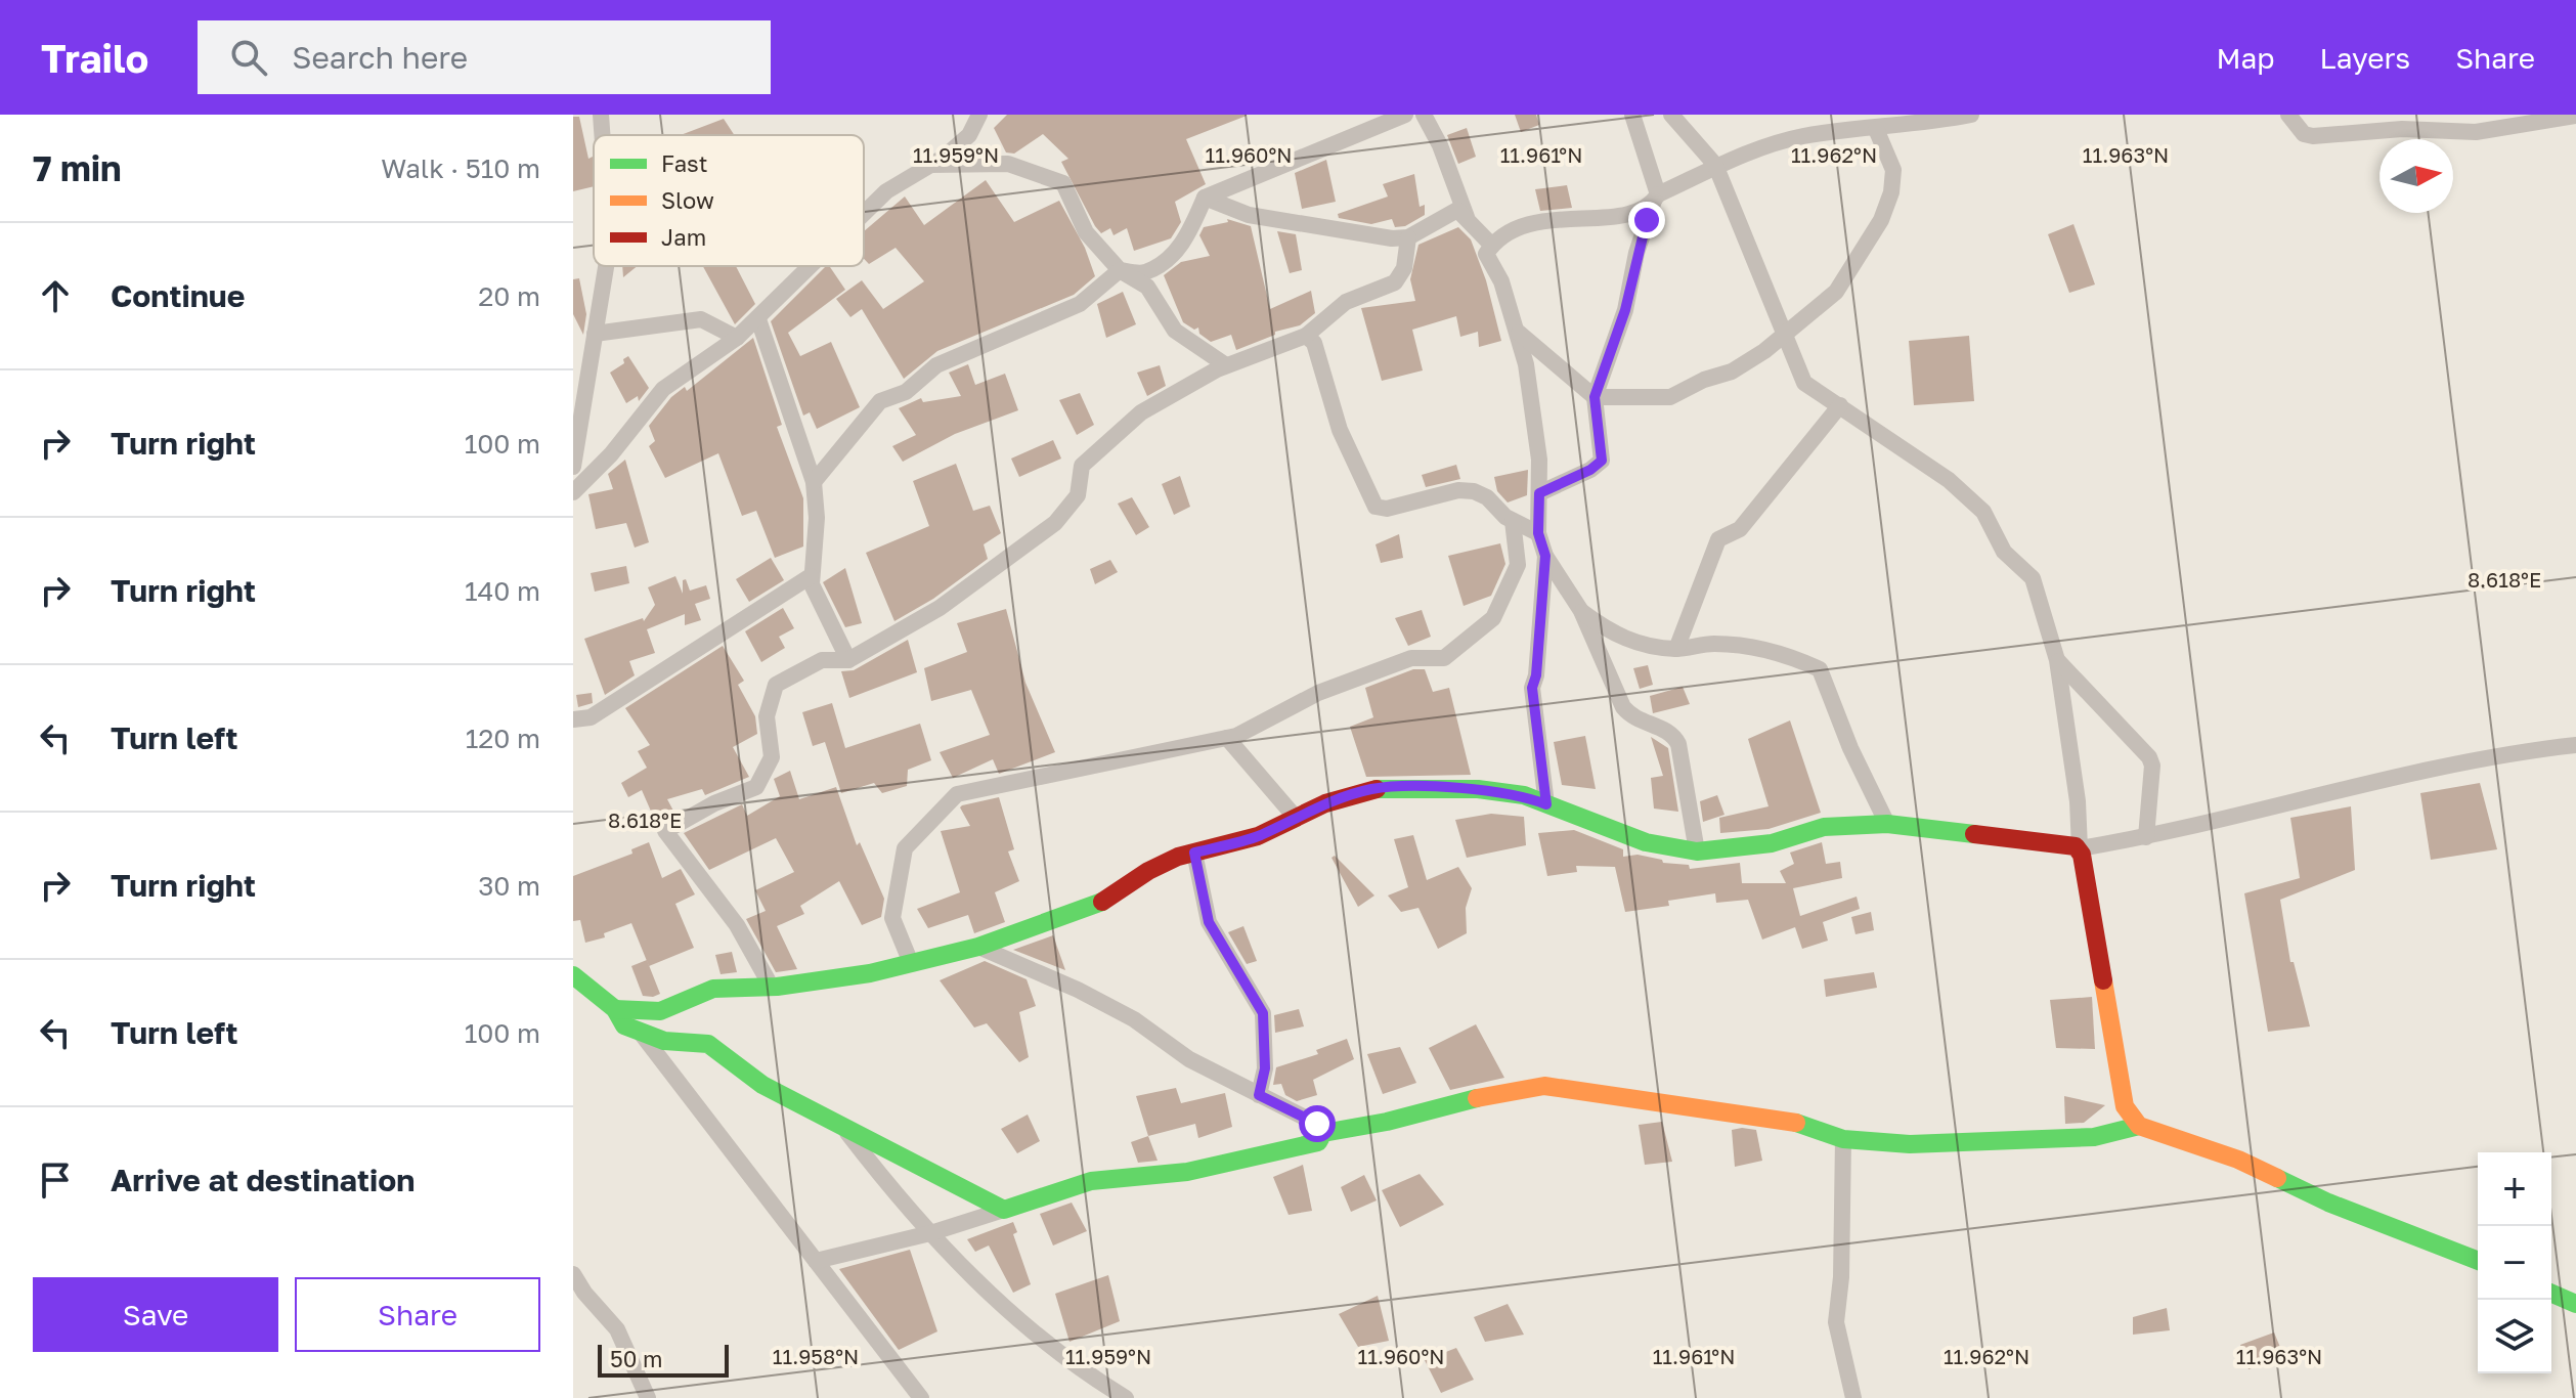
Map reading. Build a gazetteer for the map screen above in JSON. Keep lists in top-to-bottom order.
{
  "legend": ["Fast", "Slow", "Jam"],
  "scale_bar": "50 m",
  "north": "right",
  "page": {
    "header": "Trailo",
    "search": "Search here",
    "nav": ["Map", "Layers", "Share"],
    "heading": ["7 min", "Walk · 510 m"],
    "list": [
      ["Continue", "20 m"],
      ["Turn right", "100 m"],
      ["Turn right", "140 m"],
      ["Turn left", "120 m"],
      ["Turn right", "30 m"],
      ["Turn left", "100 m"],
      "Arrive at destination"
    ],
    "map_buttons": ["+", "−"],
    "buttons": ["Save", "Share"],
    "scale": "50 m"
  },
  "coordinates": [
    "11.959°N",
    "11.960°N",
    "11.961°N",
    "11.962°N",
    "11.963°N",
    "8.618°E",
    "11.958°N"
  ]
}
